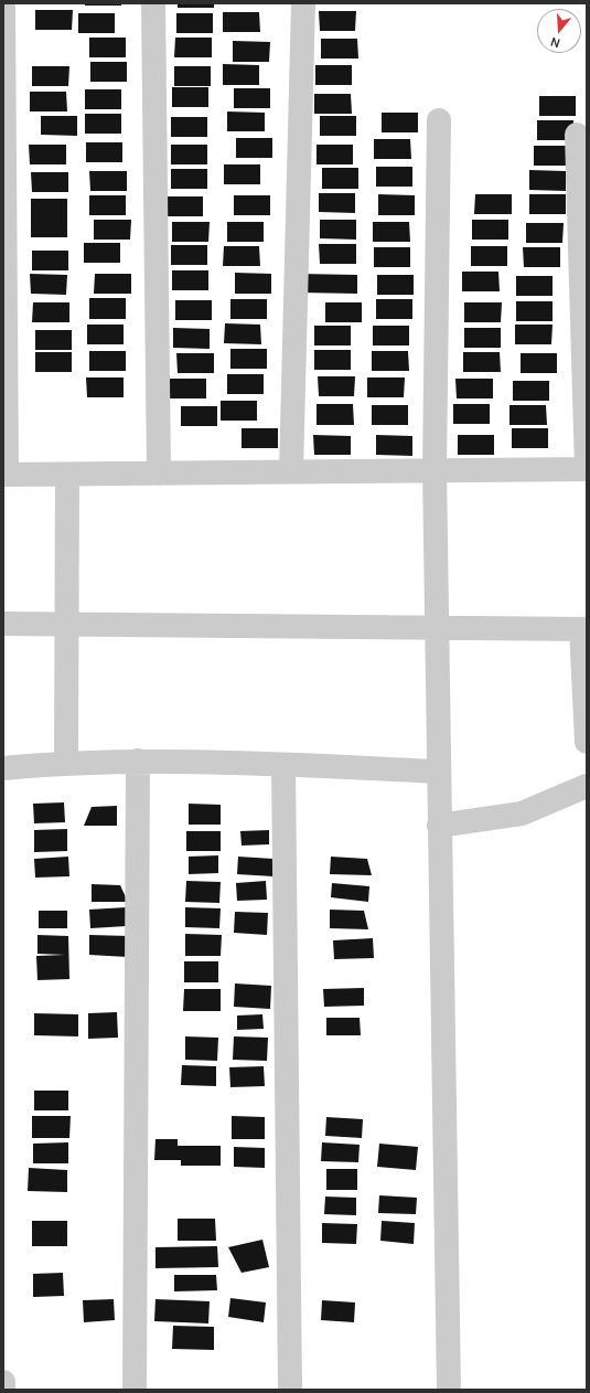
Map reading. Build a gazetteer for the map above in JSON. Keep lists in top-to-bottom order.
{
  "north": "bottom"
}
